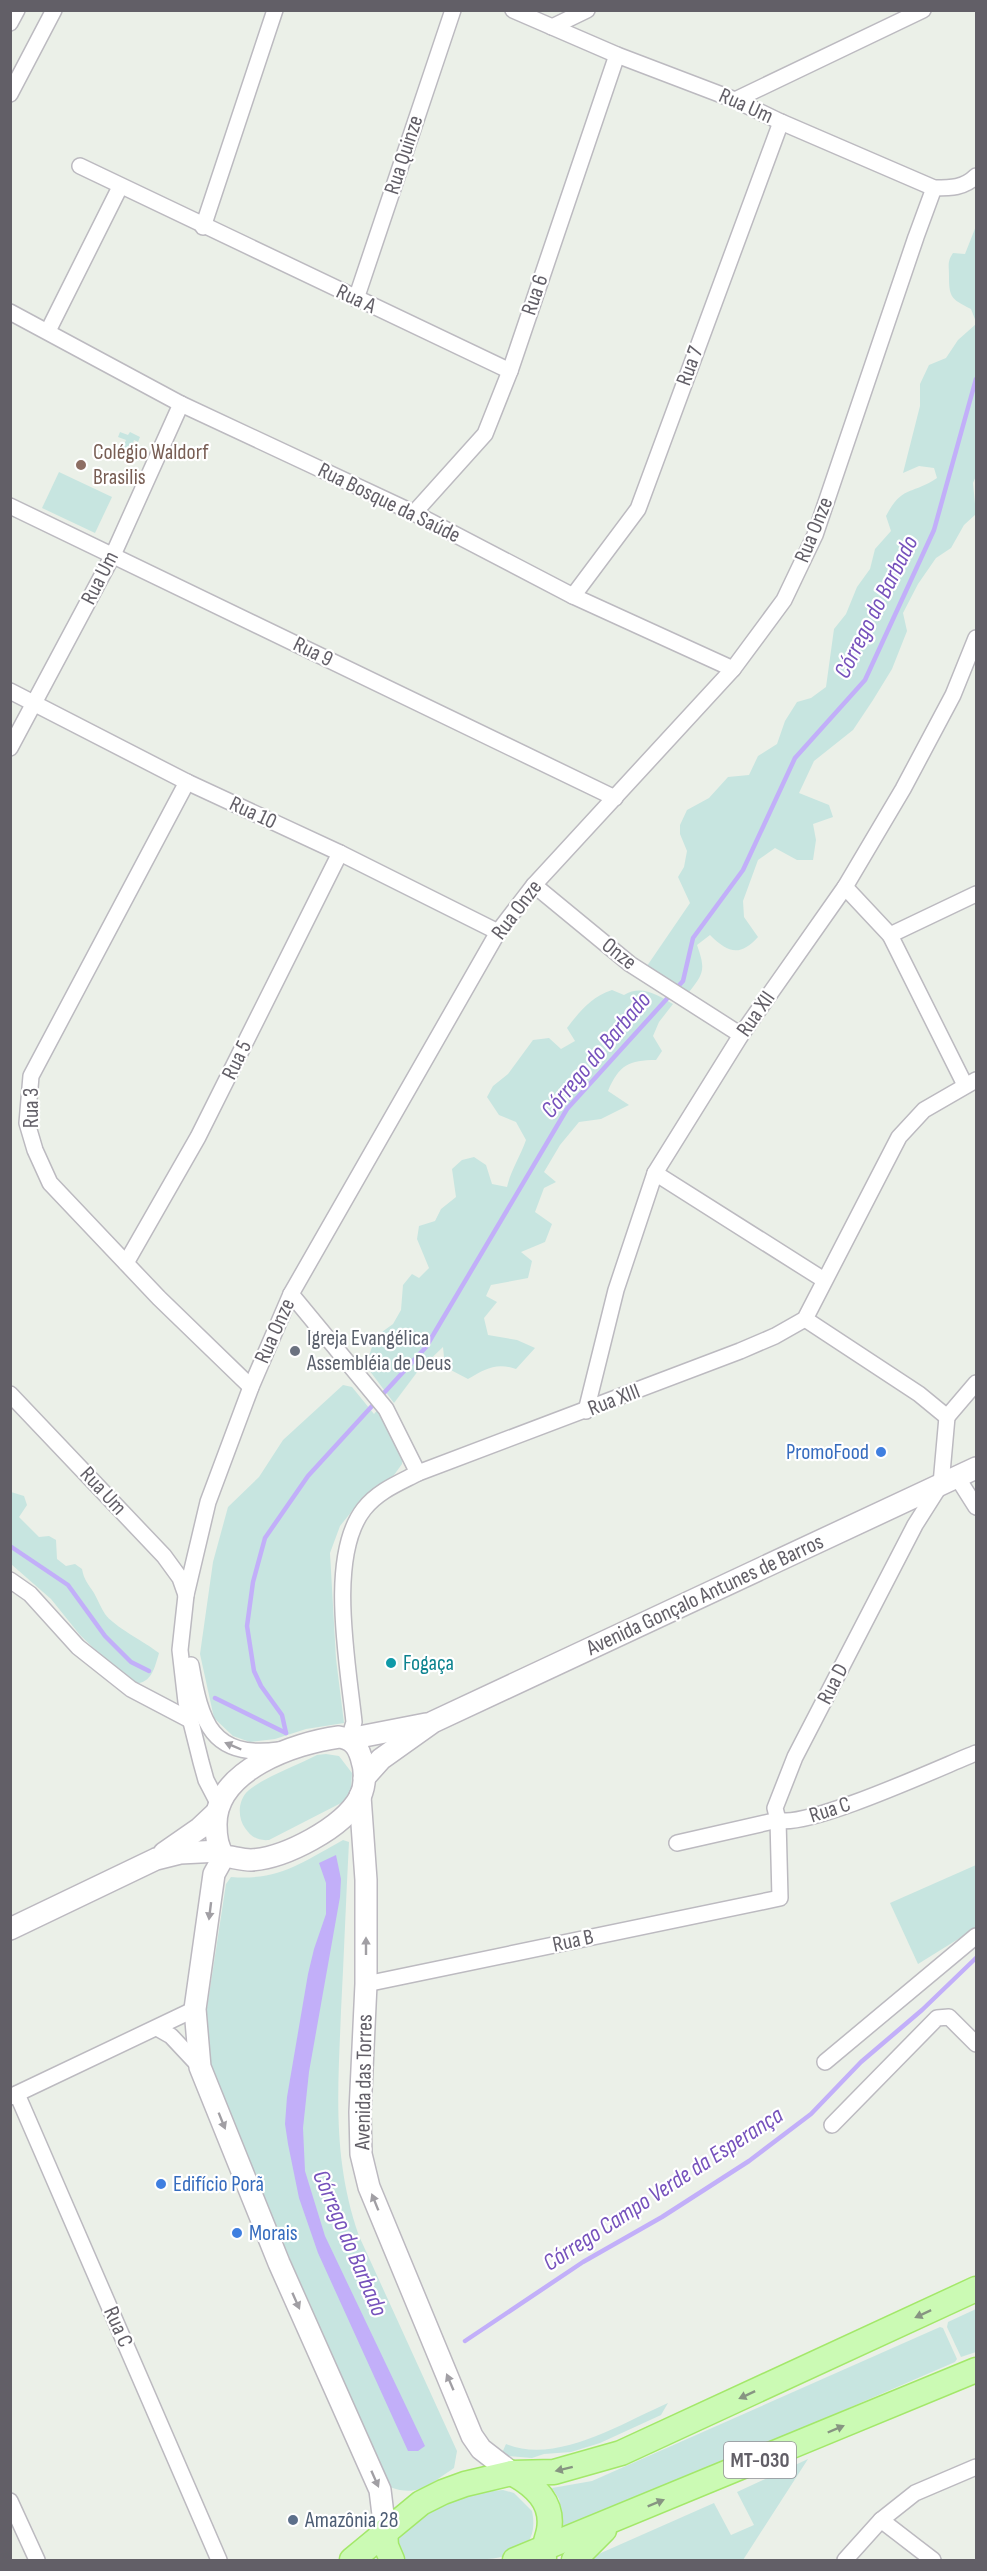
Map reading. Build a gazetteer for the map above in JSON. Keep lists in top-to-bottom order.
{
  "streets": {
    "main road": ["Avenida Gonçalo Antunes de Barros", "Avenida das Torres", "MT-030"],
    "street": [
      "Rua Um",
      "Rua Quinze",
      "Rua 6",
      "Rua A",
      "Rua 7",
      "Rua Bosque da Saúde",
      "Rua Onze",
      "Rua 9",
      "Rua 10",
      "Onze",
      "Rua XII",
      "Rua 5",
      "Rua 3",
      "Rua XIII",
      "Rua D",
      "Rua C",
      "Rua B"
    ]
  },
  "crossings": [
    ["Rua Um", "Rua 6"],
    ["Rua Um", "Rua 7"],
    ["Rua Um", "Rua Bosque da Saúde"],
    ["Rua Um", "Rua Onze"],
    ["Rua Um", "Rua 9"],
    ["Rua Um", "Rua 10"],
    ["Rua Quinze", "Rua A"],
    ["Rua 6", "Rua A"],
    ["Rua 6", "Rua Bosque da Saúde"],
    ["Rua 7", "Rua Bosque da Saúde"],
    ["Rua Bosque da Saúde", "Rua Onze"],
    ["Rua Onze", "Rua 9"],
    ["Rua Onze", "Rua 10"],
    ["Rua Onze", "Onze"],
    ["Rua Onze", "Rua 3"],
    ["Rua Onze", "Avenida Gonçalo Antunes de Barros"],
    ["Rua 10", "Rua 5"],
    ["Rua 10", "Rua 3"],
    ["Onze", "Rua XII"],
    ["Rua XII", "Rua XIII"],
    ["Rua 5", "Rua 3"],
    ["Rua XIII", "Avenida Gonçalo Antunes de Barros"],
    ["Avenida Gonçalo Antunes de Barros", "Rua D"],
    ["Avenida Gonçalo Antunes de Barros", "Avenida das Torres"],
    ["Rua D", "Rua C"],
    ["Rua D", "Rua B"],
    ["Rua B", "Avenida das Torres"],
    ["Avenida das Torres", "MT-030"]
  ],
  "water": ["Córrego do Barbado", "Córrego Campo Verde da Esperança"],
  "places": [
    "Colégio Waldorf Brasilis",
    "Igreja Evangélica Assembléia de Deus",
    "PromoFood",
    "Fogaça",
    "Edifício Porã",
    "Morais",
    "Amazônia 28"
  ]
}
